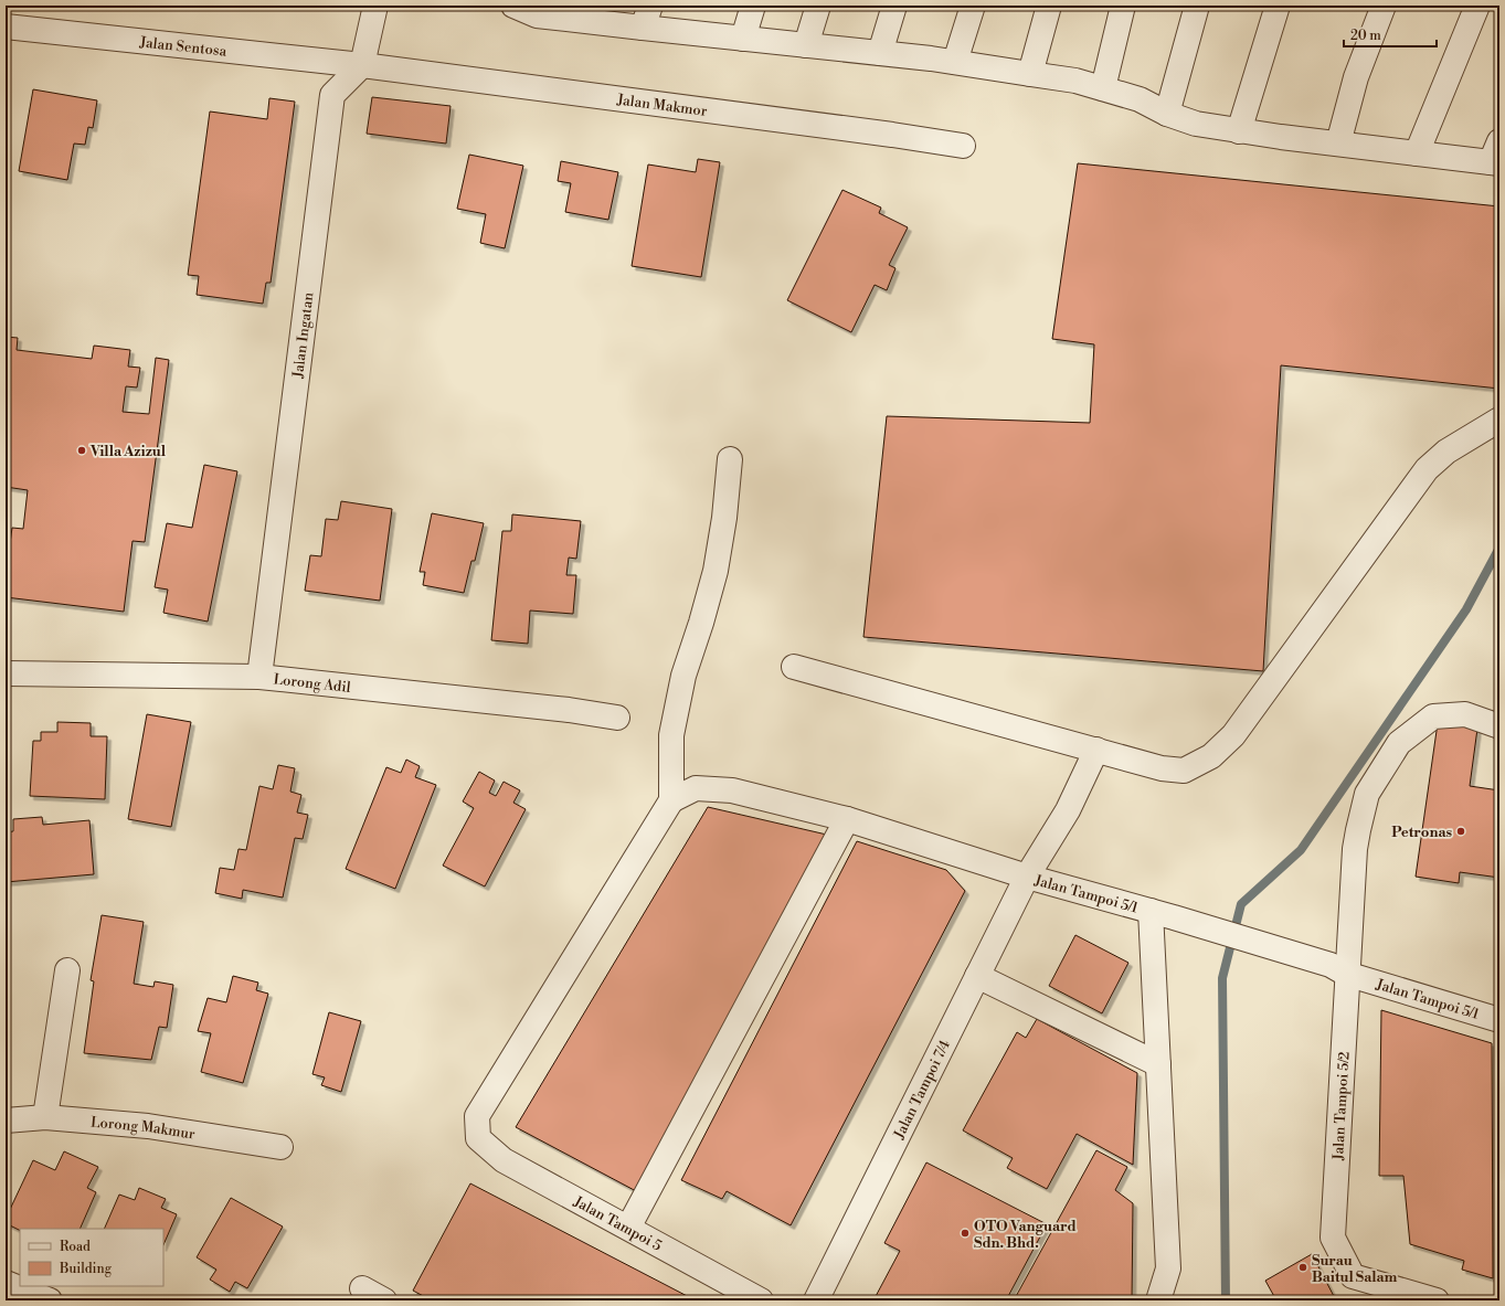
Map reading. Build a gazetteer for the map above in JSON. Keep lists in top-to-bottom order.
{
  "streets": {
    "street": [
      "Jalan Sentosa",
      "Jalan Makmor",
      "Jalan Ingatan",
      "Lorong Adil",
      "Jalan Tampoi 5/1",
      "Jalan Tampoi 7/4",
      "Jalan Tampoi 5/2",
      "Lorong Makmur",
      "Jalan Tampoi 5"
    ]
  },
  "crossings": [
    ["Jalan Sentosa", "Jalan Makmor"],
    ["Jalan Sentosa", "Jalan Ingatan"],
    ["Jalan Makmor", "Jalan Ingatan"],
    ["Jalan Ingatan", "Lorong Adil"],
    ["Jalan Tampoi 5/1", "Jalan Tampoi 7/4"],
    ["Jalan Tampoi 5/1", "Jalan Tampoi 5/2"],
    ["Jalan Tampoi 5/1", "Jalan Tampoi 5"]
  ],
  "places": [
    "Villa Azizul",
    "Petronas",
    "OTO Vanguard Sdn. Bhd.",
    "Surau Baitul Salam"
  ],
  "legend": ["Road", "Building"],
  "scale_bar": "20 m"
}
